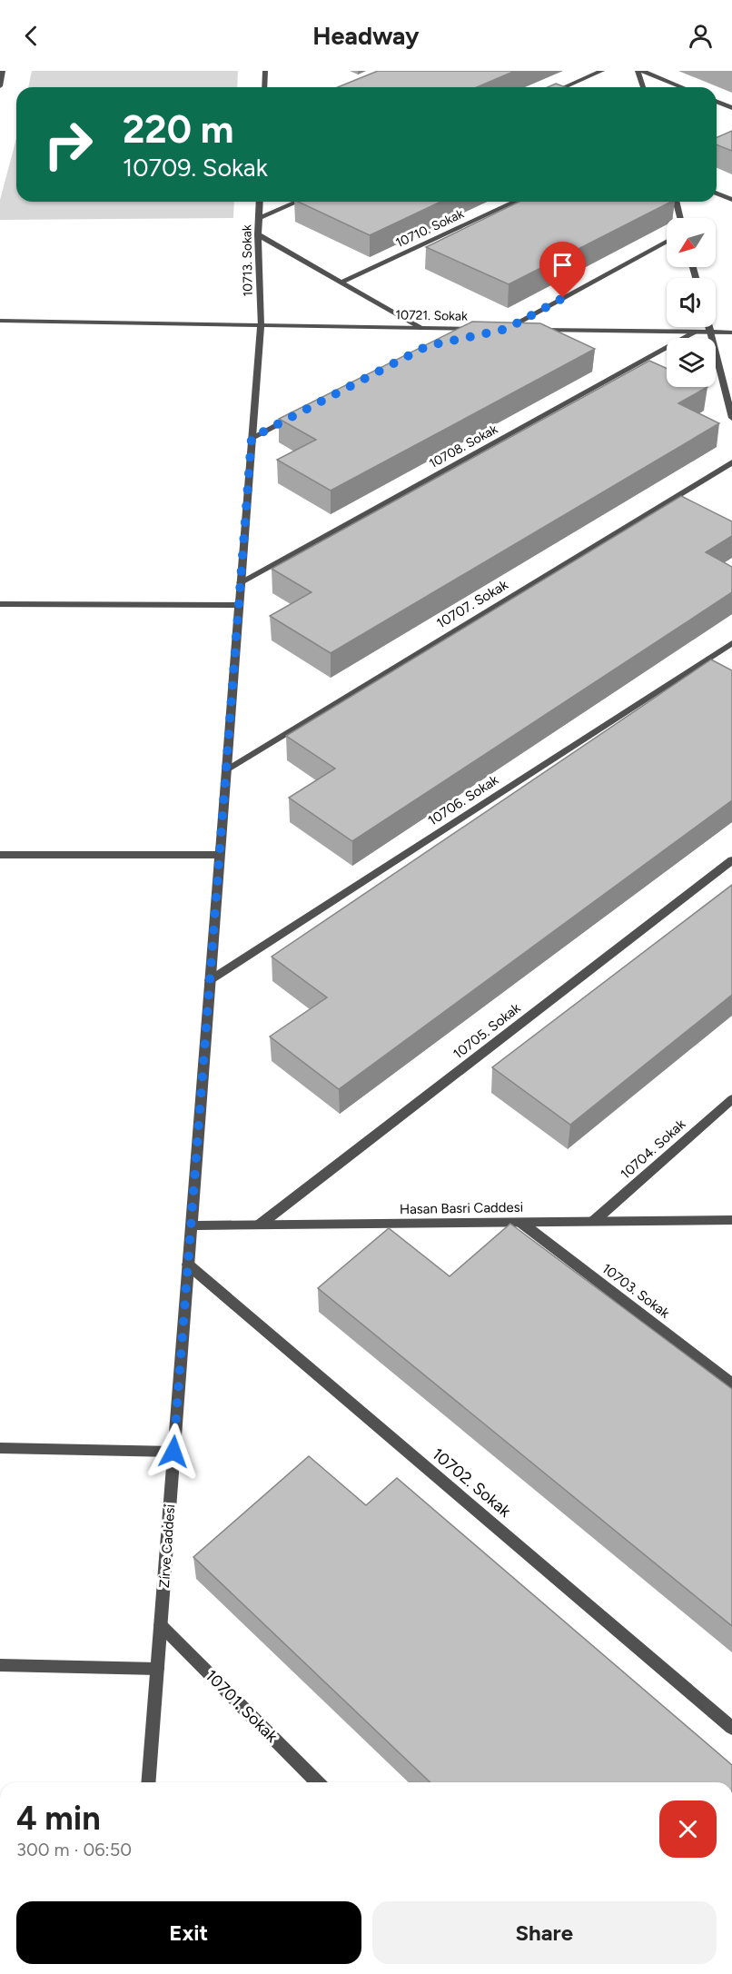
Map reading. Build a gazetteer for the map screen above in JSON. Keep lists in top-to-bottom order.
{
  "streets": {
    "street": [
      "10710. Sokak",
      "10713. Sokak",
      "10721. Sokak",
      "10708. Sokak",
      "10707. Sokak",
      "10706. Sokak",
      "10705. Sokak",
      "10704. Sokak",
      "Hasan Basri Caddesi",
      "10703. Sokak",
      "10702. Sokak",
      "Zirve Caddesi",
      "10701. Sokak"
    ]
  },
  "crossings": [
    ["10713. Sokak", "10721. Sokak"],
    ["10713. Sokak", "Zirve Caddesi"],
    ["10721. Sokak", "Zirve Caddesi"],
    ["10708. Sokak", "Zirve Caddesi"],
    ["10707. Sokak", "Zirve Caddesi"],
    ["10706. Sokak", "Zirve Caddesi"],
    ["10705. Sokak", "Hasan Basri Caddesi"],
    ["10704. Sokak", "Hasan Basri Caddesi"],
    ["Hasan Basri Caddesi", "10703. Sokak"],
    ["Hasan Basri Caddesi", "Zirve Caddesi"],
    ["10702. Sokak", "Zirve Caddesi"],
    ["Zirve Caddesi", "10701. Sokak"]
  ],
  "north": "bottom left",
  "page": {
    "header": "Headway",
    "turn": ["220 m", "10709. Sokak"],
    "heading": ["4 min", "300 m · 06:50"],
    "buttons": ["Exit", "Share"]
  }
}
